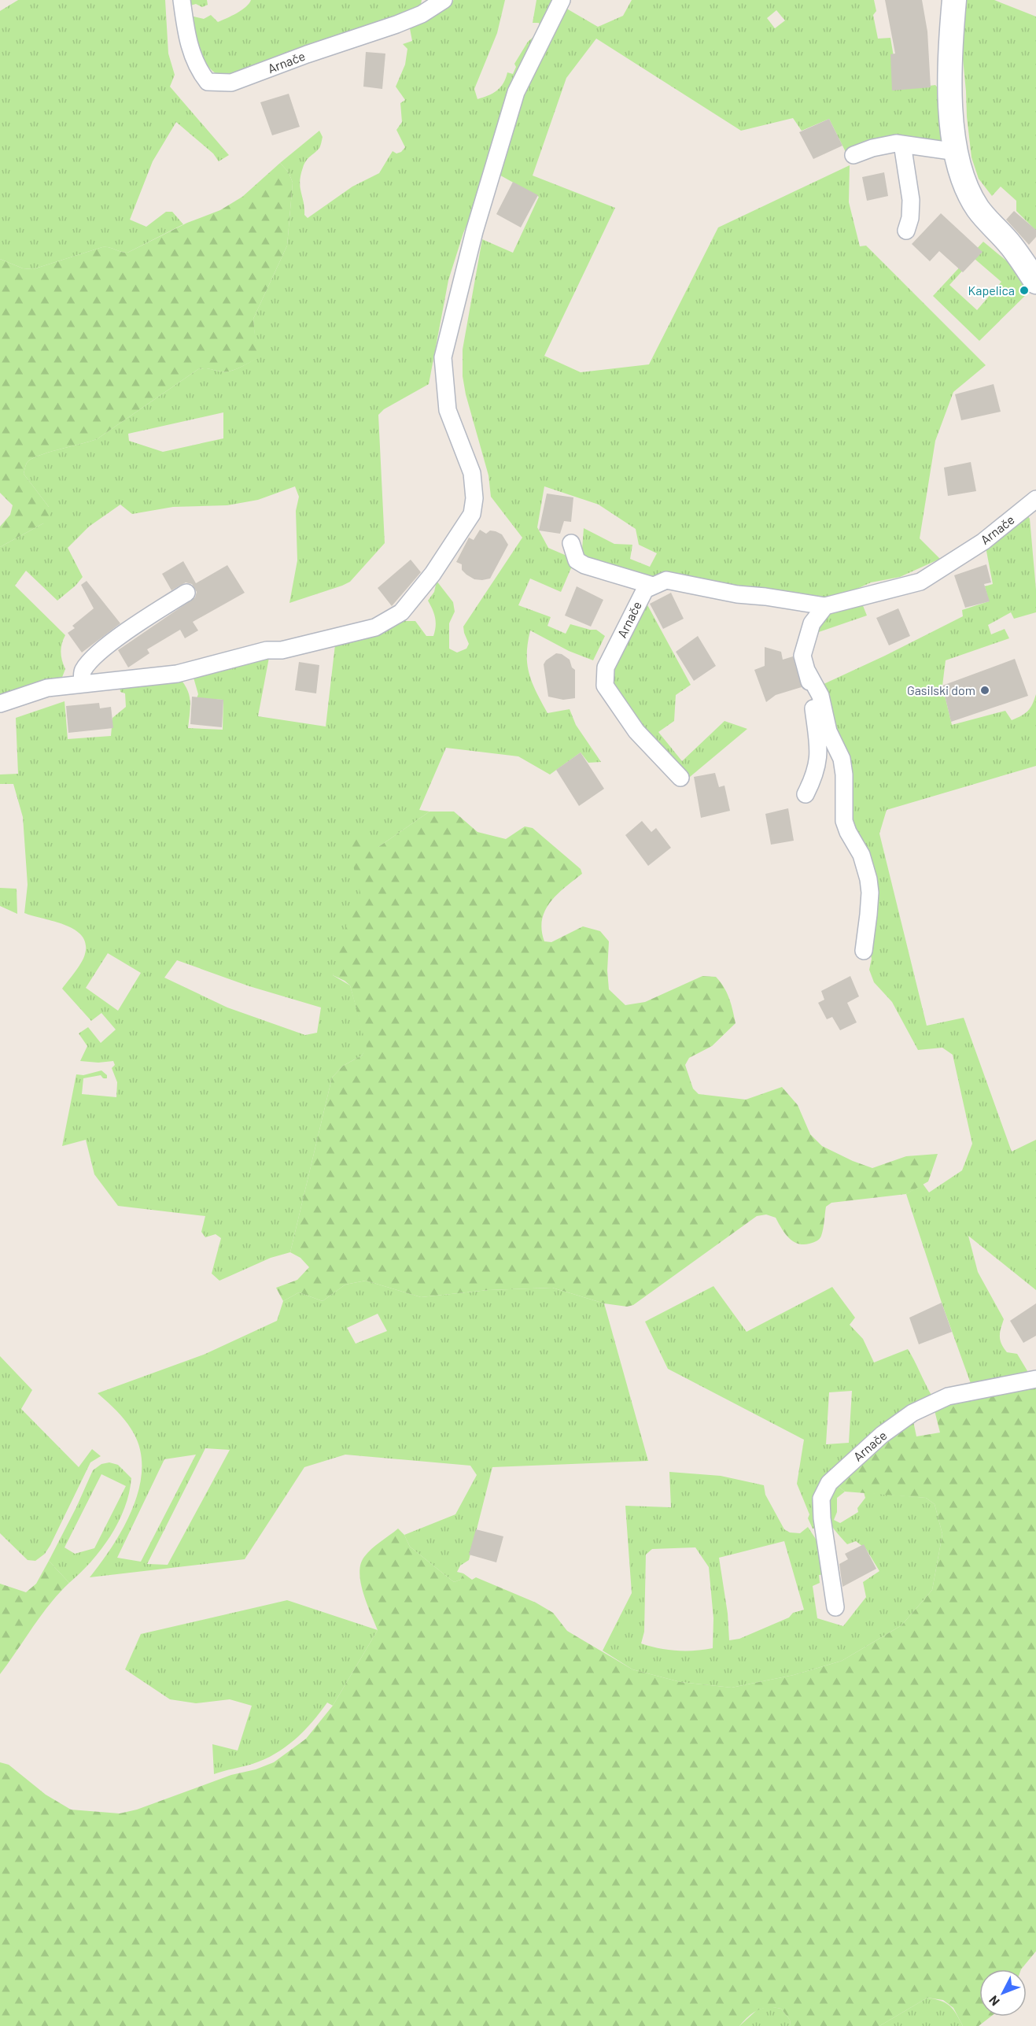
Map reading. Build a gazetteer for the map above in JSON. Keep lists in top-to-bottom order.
{
  "streets": {
    "street": ["Arnače"]
  },
  "places": ["Kapelica", "Gasilski dom"],
  "north": "bottom left"
}
